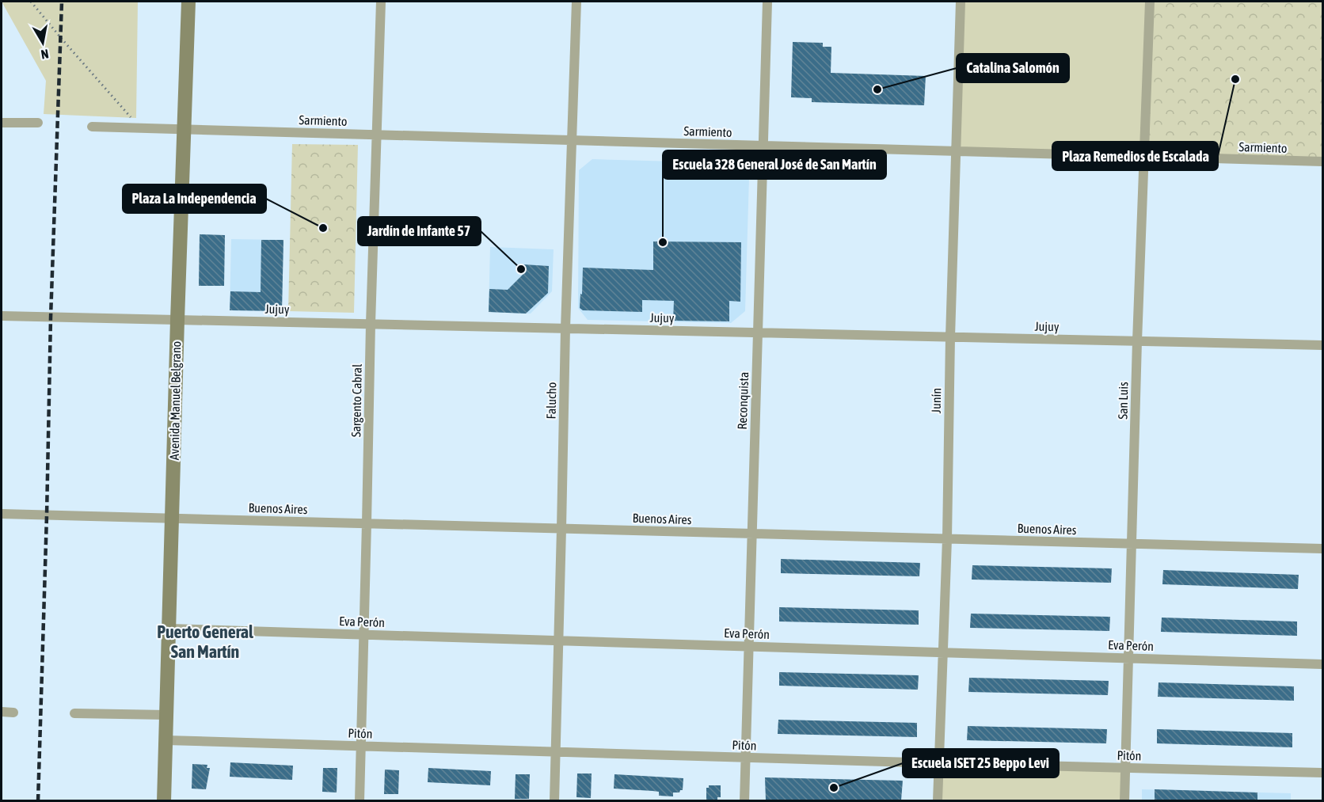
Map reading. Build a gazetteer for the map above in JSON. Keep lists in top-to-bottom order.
{
  "streets": {
    "main road": ["Avenida Manuel Belgrano"],
    "street": [
      "Sarmiento",
      "Jujuy",
      "Sargento Cabral",
      "Falucho",
      "Reconquista",
      "Junín",
      "San Luis",
      "Buenos Aires",
      "Eva Perón",
      "Pitón"
    ]
  },
  "crossings": [
    ["Sarmiento", "Avenida Manuel Belgrano"],
    ["Sarmiento", "Sargento Cabral"],
    ["Sarmiento", "Falucho"],
    ["Sarmiento", "Reconquista"],
    ["Sarmiento", "Junín"],
    ["Sarmiento", "San Luis"],
    ["Jujuy", "Avenida Manuel Belgrano"],
    ["Jujuy", "Sargento Cabral"],
    ["Jujuy", "Falucho"],
    ["Jujuy", "Reconquista"],
    ["Jujuy", "Junín"],
    ["Jujuy", "San Luis"],
    ["Avenida Manuel Belgrano", "Buenos Aires"],
    ["Avenida Manuel Belgrano", "Eva Perón"],
    ["Avenida Manuel Belgrano", "Pitón"],
    ["Sargento Cabral", "Buenos Aires"],
    ["Sargento Cabral", "Eva Perón"],
    ["Sargento Cabral", "Pitón"],
    ["Falucho", "Buenos Aires"],
    ["Falucho", "Eva Perón"],
    ["Falucho", "Pitón"],
    ["Reconquista", "Buenos Aires"],
    ["Reconquista", "Eva Perón"],
    ["Reconquista", "Pitón"],
    ["Junín", "Buenos Aires"],
    ["Junín", "Eva Perón"],
    ["Junín", "Pitón"],
    ["San Luis", "Buenos Aires"],
    ["San Luis", "Eva Perón"],
    ["San Luis", "Pitón"]
  ],
  "districts": ["Puerto General San Martín"],
  "places": [
    "Plaza Remedios de Escalada",
    "Catalina Salomón",
    "Plaza La Independencia",
    "Escuela 328 General José de San Martín",
    "Jardín de Infante 57",
    "Escuela ISET 25 Beppo Levi"
  ],
  "north": "bottom"
}
